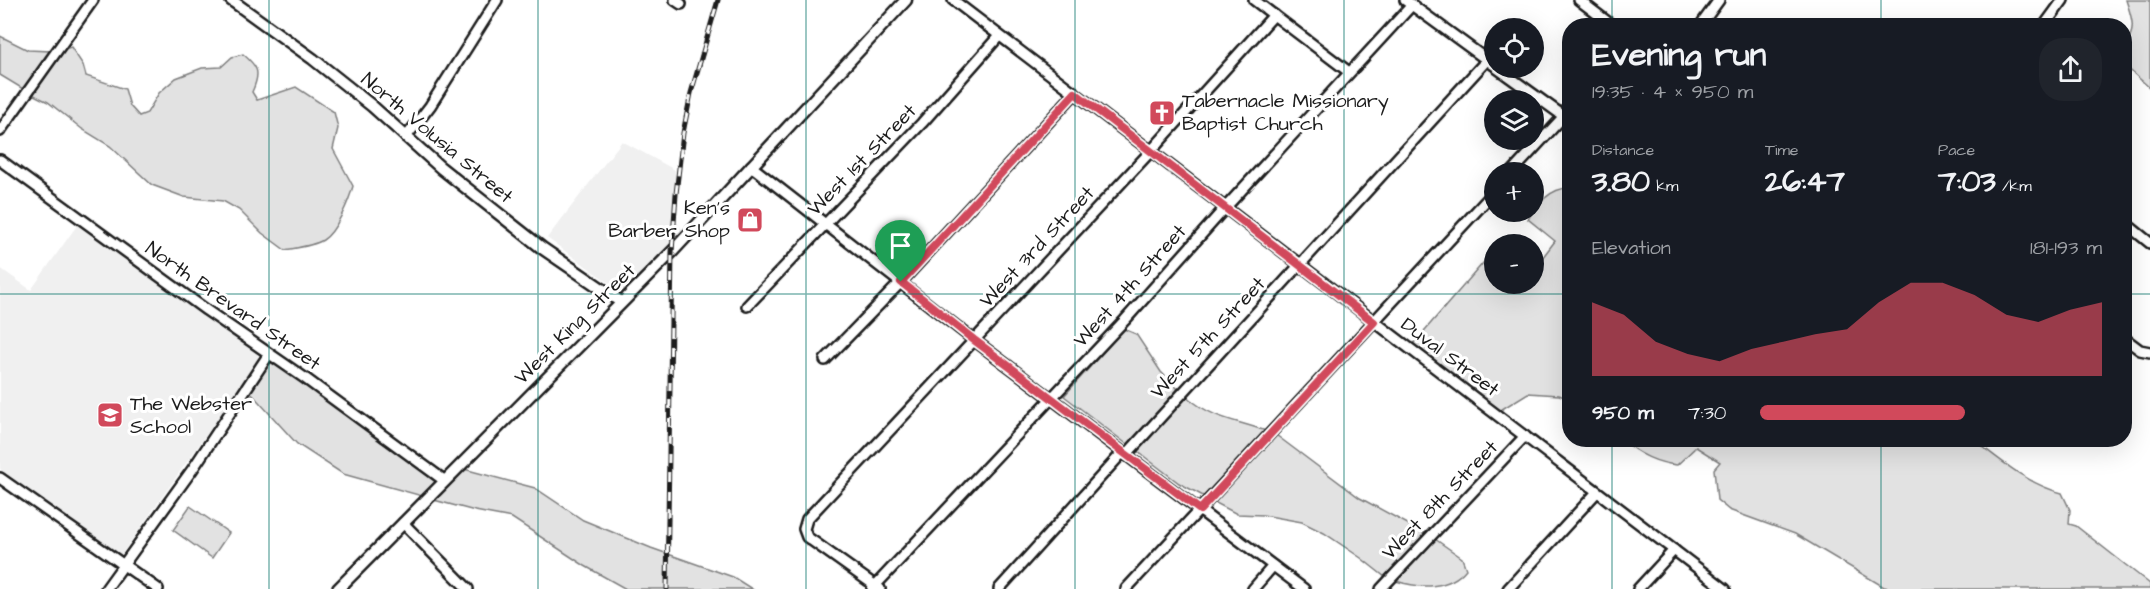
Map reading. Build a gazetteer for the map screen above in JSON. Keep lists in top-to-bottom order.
{
  "streets": {
    "main road": ["North Volusia Street", "West King Street"],
    "street": [
      "West 1st Street",
      "West 3rd Street",
      "West 4th Street",
      "North Brevard Street",
      "West 5th Street",
      "Duval Street",
      "West 8th Street"
    ]
  },
  "crossings": [
    ["North Volusia Street", "West King Street"],
    ["West 1st Street", "Duval Street"],
    ["West 3rd Street", "West 4th Street"],
    ["West 3rd Street", "Duval Street"],
    ["West 4th Street", "Duval Street"],
    ["North Brevard Street", "West King Street"],
    ["West 5th Street", "Duval Street"],
    ["Duval Street", "West 8th Street"]
  ],
  "places": {
    "church": ["Tabernacle Missionary Baptist Church"],
    "shop": ["Ken's Barber Shop"],
    "school or university": ["The Webster School"]
  },
  "page": {
    "map_buttons": ["+", "−"],
    "heading": ["Evening run", "19:35 · 4 × 950 m"],
    "stats": [
      ["Distance", "3.80 km"],
      ["Time", "26:47"],
      ["Pace", "7:03 /km"]
    ],
    "chart": ["Elevation", "181–193 m"],
    "list": [
      {
        "name": "950 m",
        "note": "7:30"
      }
    ]
  }
}
